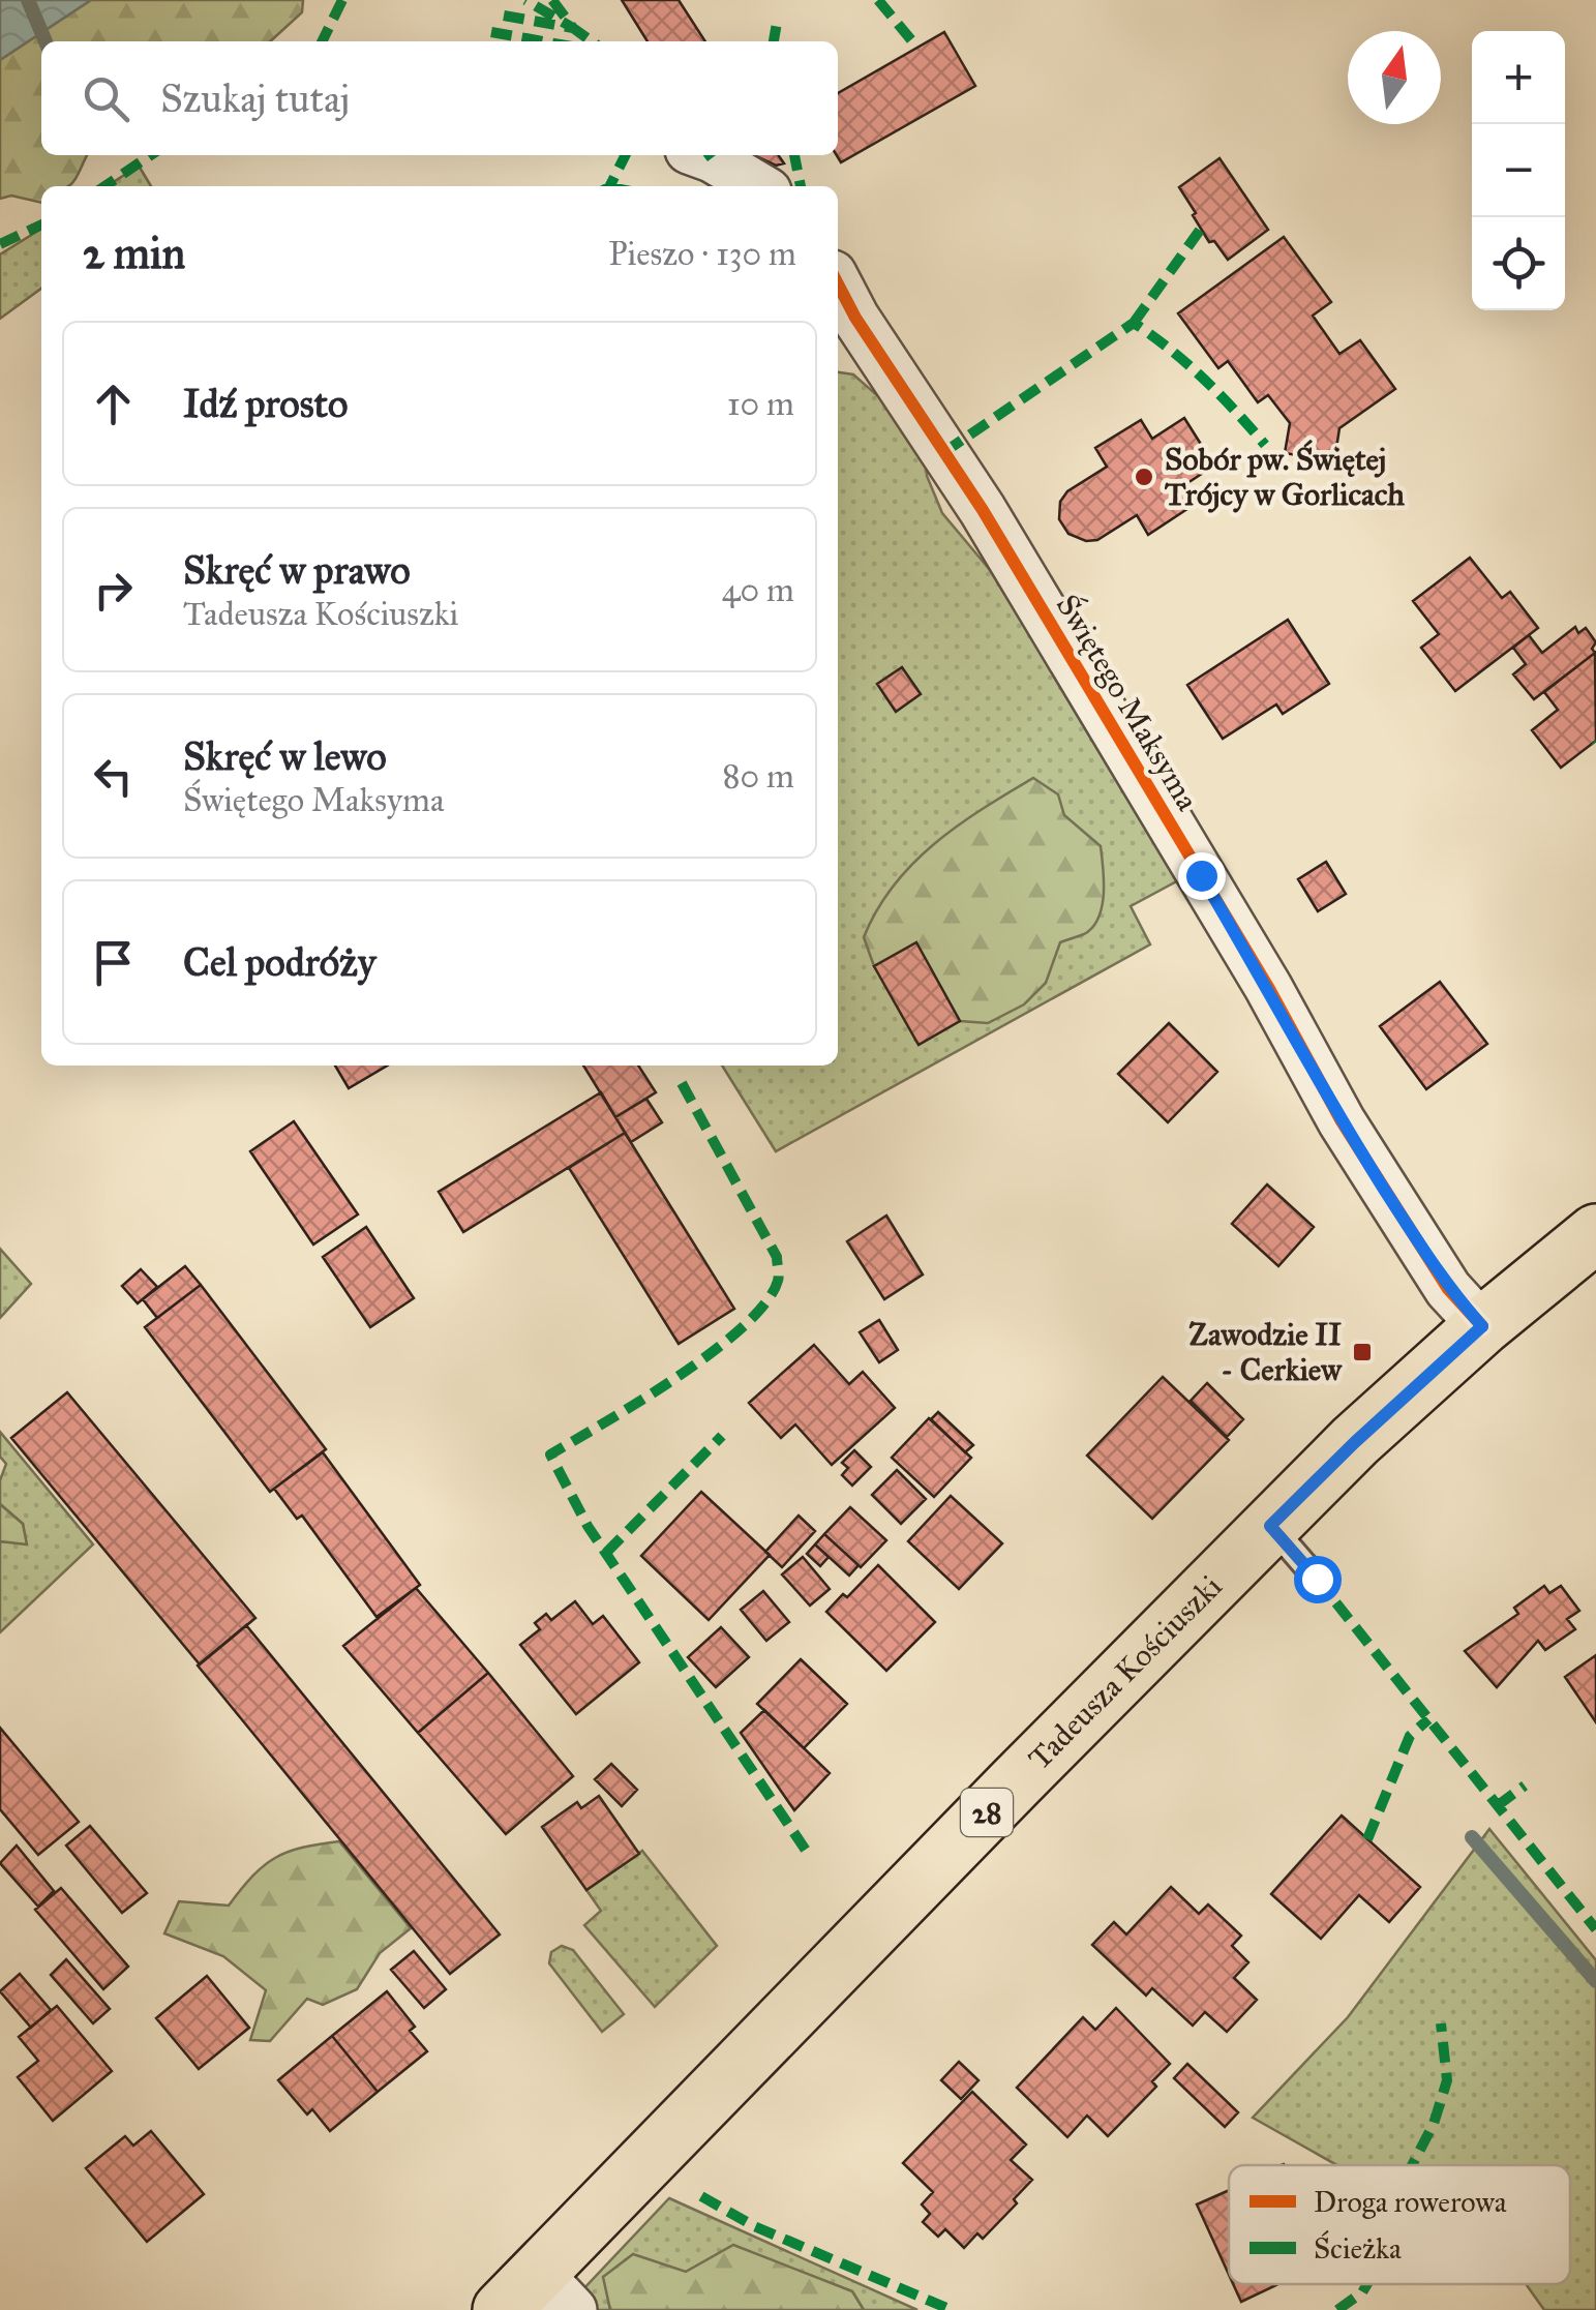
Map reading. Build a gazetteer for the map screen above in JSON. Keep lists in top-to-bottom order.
{
  "streets": {
    "main road": ["Tadeusza Kościuszki", "28"],
    "street": ["Świętego Maksyma"]
  },
  "crossings": [
    ["Świętego Maksyma", "Tadeusza Kościuszki"]
  ],
  "places": {
    "other": ["Sobór pw. Świętej Trójcy w Gorlicach"],
    "transit": ["Zawodzie II - Cerkiew"]
  },
  "legend": ["Droga rowerowa", "Ścieżka"],
  "north": "top",
  "page": {
    "map_buttons": ["+", "−"],
    "search": "Szukaj tutaj",
    "heading": ["2 min", "Pieszo · 130 m"],
    "list": [
      ["Idź prosto", "10 m"],
      ["Skręć w prawo", "Tadeusza Kościuszki", "40 m"],
      ["Skręć w lewo", "Świętego Maksyma", "80 m"],
      "Cel podróży"
    ]
  }
}
